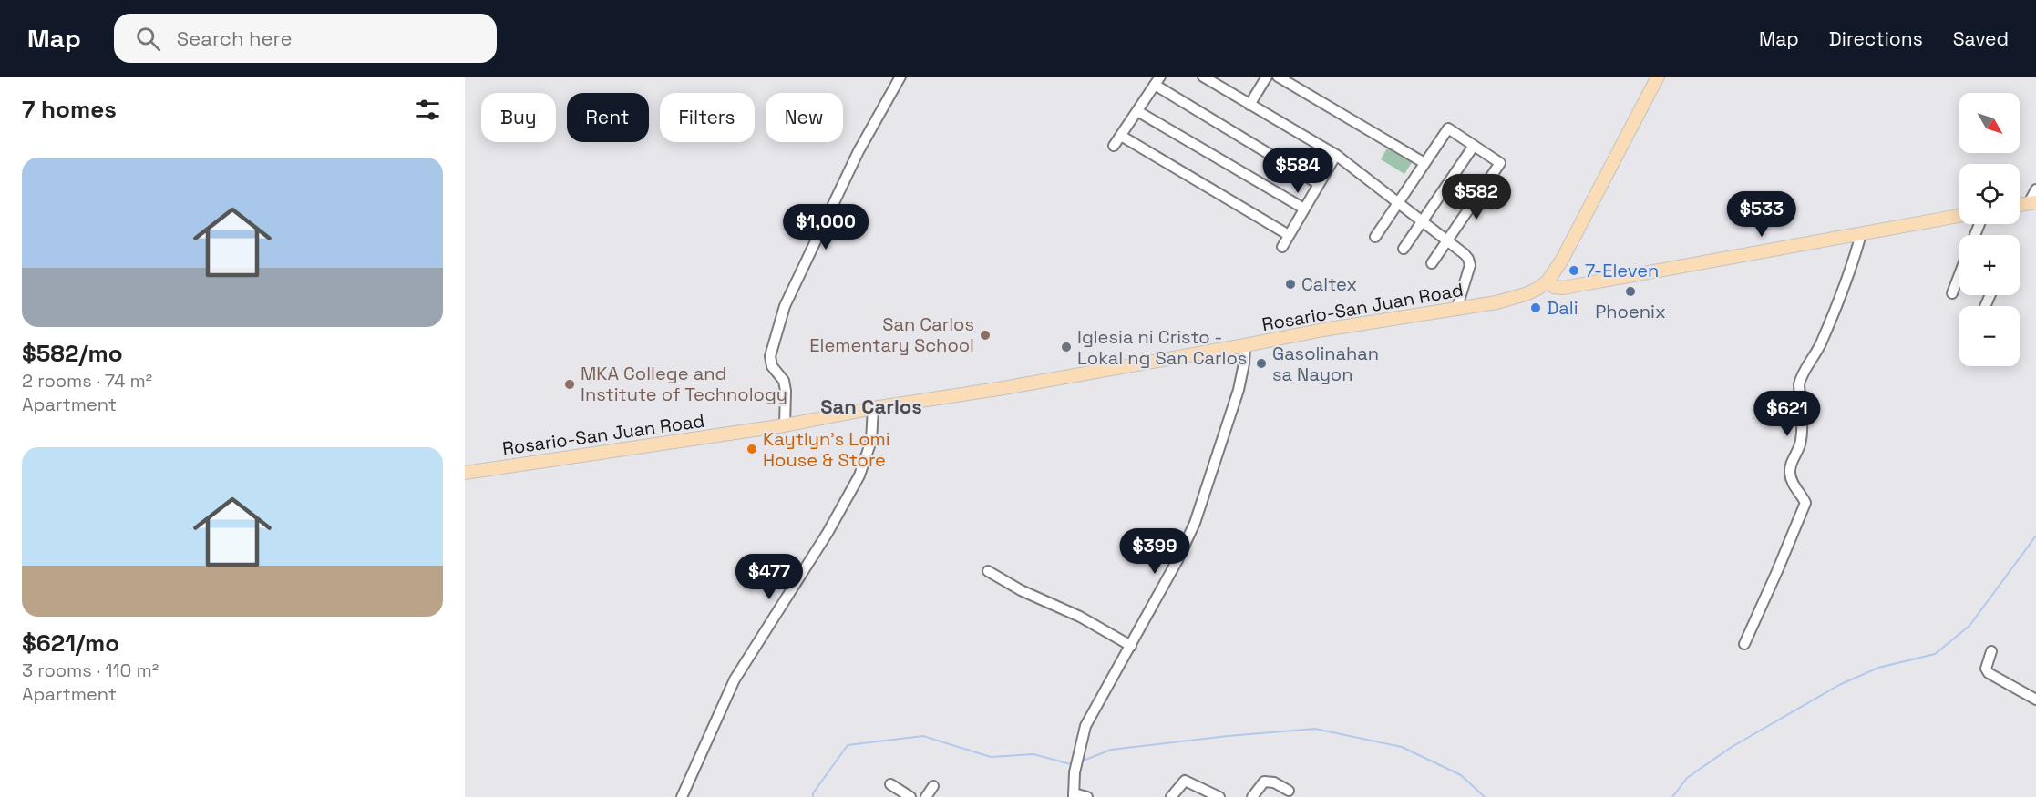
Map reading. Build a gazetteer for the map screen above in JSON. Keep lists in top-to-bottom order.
{
  "streets": {
    "main road": ["Rosario-San Juan Road"]
  },
  "districts": ["San Carlos"],
  "places": [
    "7-Eleven",
    "Caltex",
    "Phoenix",
    "Dali",
    "San Carlos Elementary School",
    "Iglesia ni Cristo - Lokal ng San Carlos",
    "Gasolinahan sa Nayon",
    "MKA College and Institute of Technology",
    "Kaytlyn's Lomi House & Store"
  ],
  "north": "bottom right",
  "page": {
    "header": "Map",
    "search": "Search here",
    "nav": ["Map", "Directions", "Saved"],
    "heading": "7 homes",
    "map_buttons": ["+", "−"],
    "chip": [
      "Buy",
      "Rent",
      "Filters",
      "New"
    ],
    "list": [
      {
        "name": "$582/mo",
        "note": "2 rooms · 74 m² · Apartment"
      },
      {
        "name": "$621/mo",
        "note": "3 rooms · 110 m² · Apartment"
      }
    ],
    "price": [
      "$584",
      "$582",
      "$533",
      "$1,000",
      "$621",
      "$399",
      "$477"
    ]
  }
}
